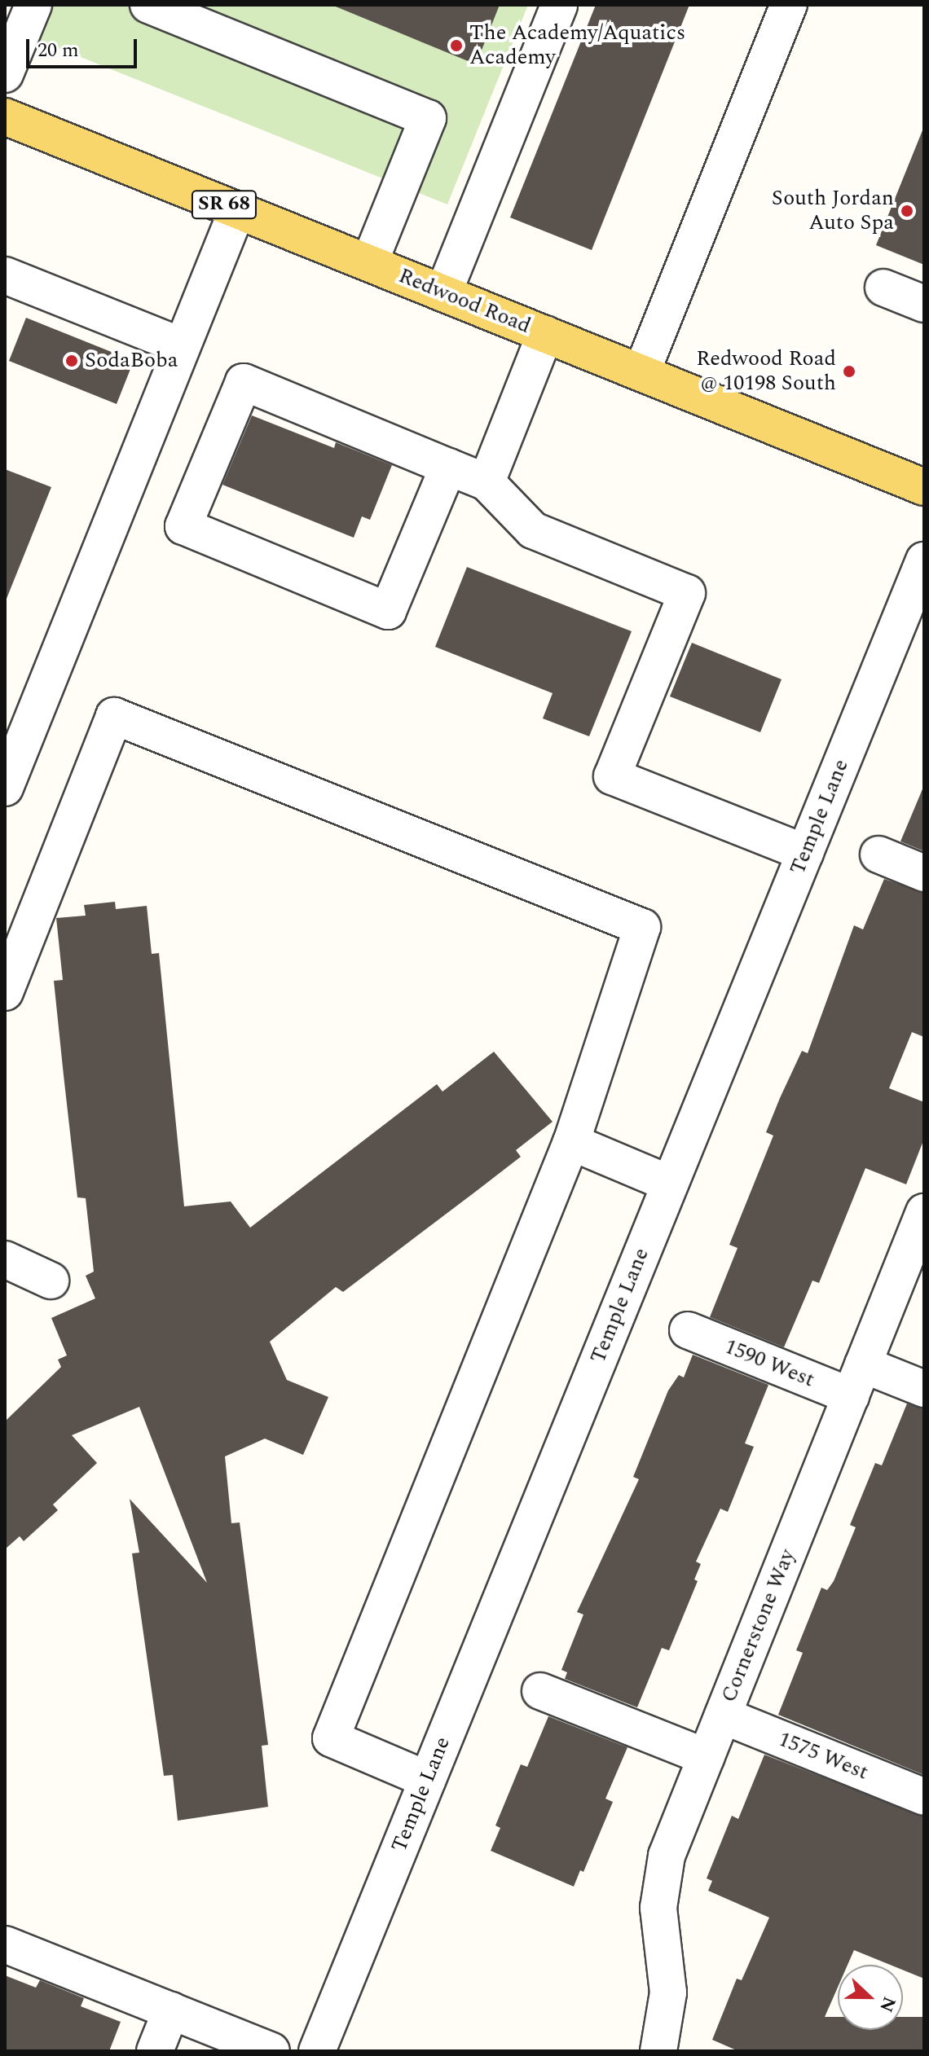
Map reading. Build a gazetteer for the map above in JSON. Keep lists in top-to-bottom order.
{
  "streets": {
    "main road": ["SR 68", "Redwood Road"],
    "street": [
      "Temple Lane",
      "1590 West",
      "Cornerstone Way",
      "1575 West"
    ]
  },
  "crossings": [
    ["1590 West", "Cornerstone Way"],
    ["Cornerstone Way", "1575 West"]
  ],
  "places": [
    "The Academy/Aquatics Academy",
    "South Jordan Auto Spa",
    "SodaBoba",
    "Redwood Road @ 10198 South"
  ],
  "scale_bar": "20 m",
  "north": "right"
}
